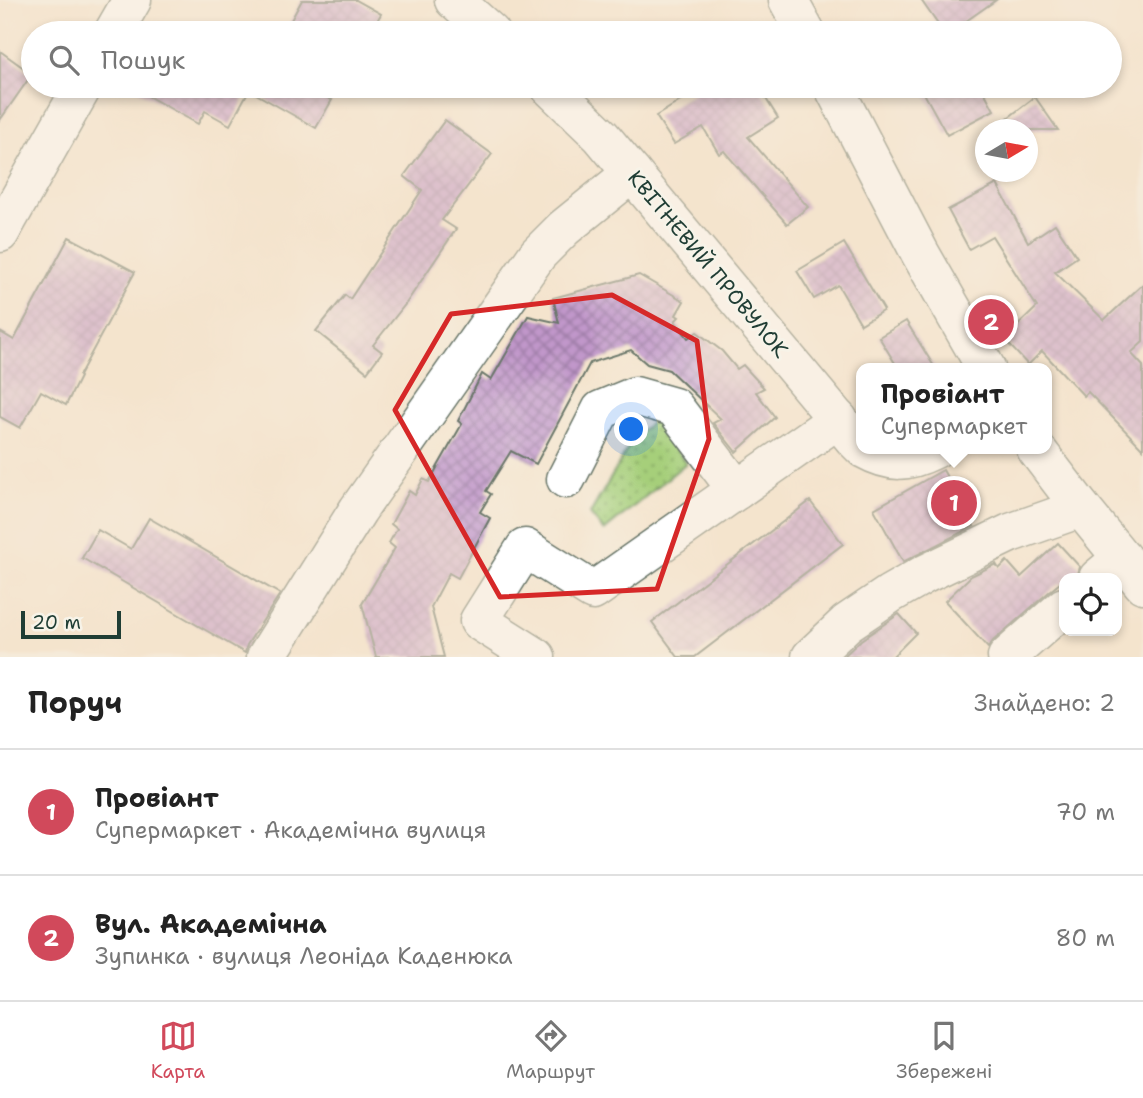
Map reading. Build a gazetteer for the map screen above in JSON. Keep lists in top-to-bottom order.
{
  "streets": {
    "street": ["КВІТНЕВИЙ ПРОВУЛОК"]
  },
  "scale_bar": "20 m",
  "north": "right",
  "page": {
    "search": "Пошук",
    "pins": ["2", "1"],
    "popup": ["Провіант", "Супермаркет"],
    "scale": "20 m",
    "heading": ["Поруч", "Знайдено: 2"],
    "list": [
      {
        "mark": "1",
        "name": "Провіант",
        "note": "Супермаркет · Академічна вулиця",
        "value": "70 m"
      },
      {
        "mark": "2",
        "name": "Вул. Академічна",
        "note": "Зупинка · вулиця Леоніда Каденюка",
        "value": "80 m"
      }
    ],
    "nav": ["Карта", "Маршрут", "Збережені"]
  }
}
